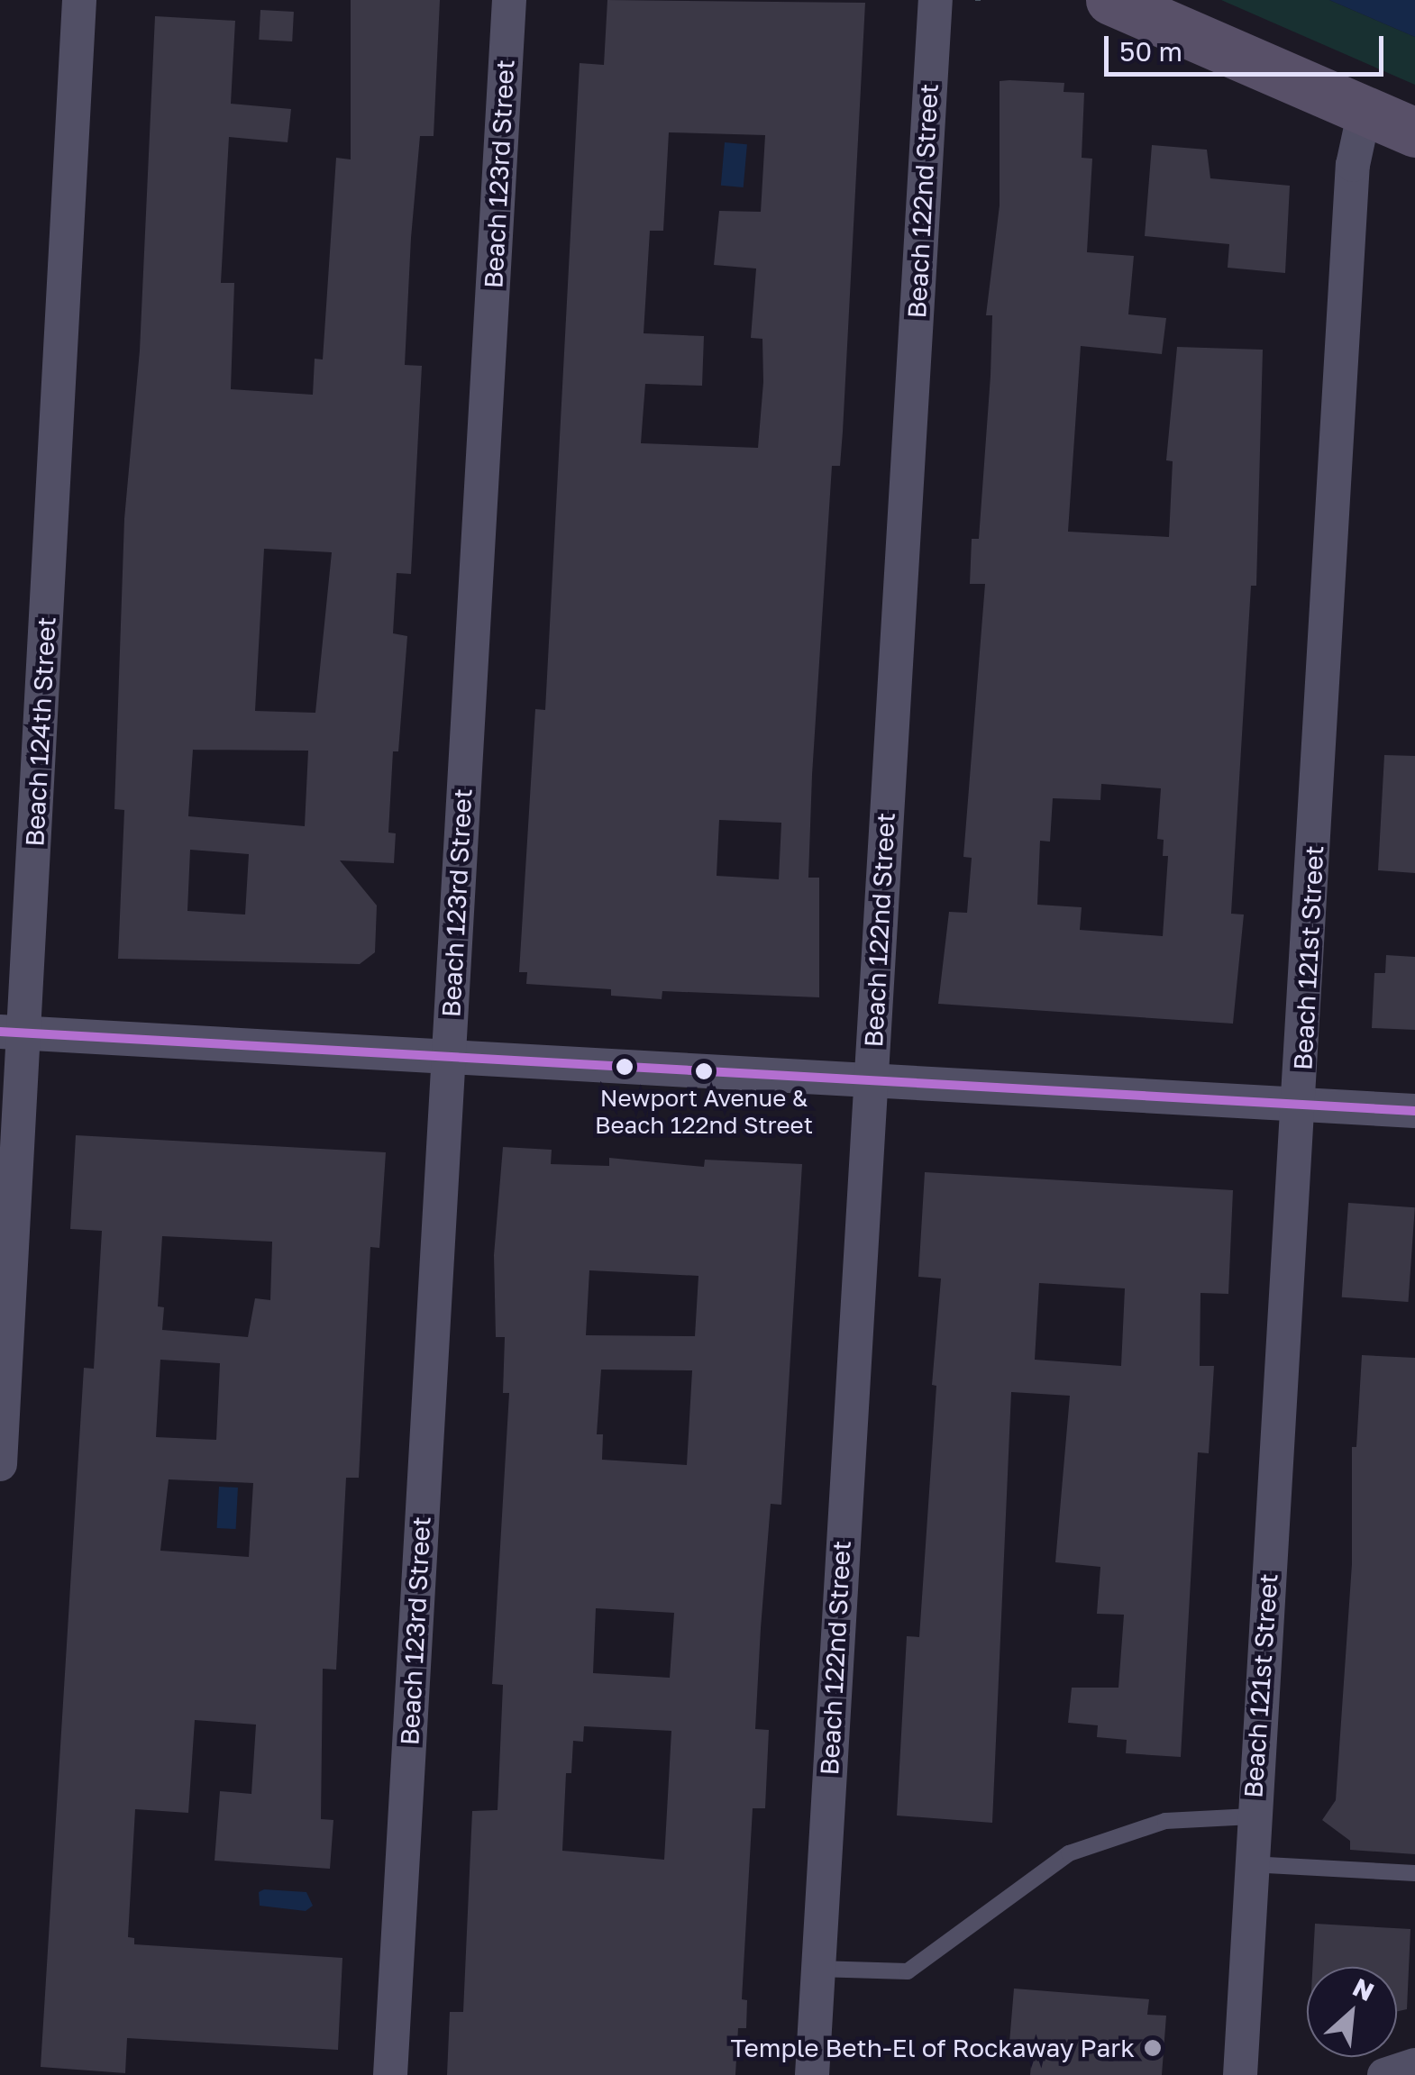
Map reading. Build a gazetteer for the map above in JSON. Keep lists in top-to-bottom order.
{
  "streets": {
    "street": [
      "Beach 123rd Street",
      "Beach 122nd Street",
      "Beach 124th Street",
      "Beach 121st Street"
    ]
  },
  "places": ["Newport Avenue & Beach 122nd Street", "Temple Beth-El of Rockaway Park"],
  "scale_bar": "50 m",
  "north": "top right"
}
